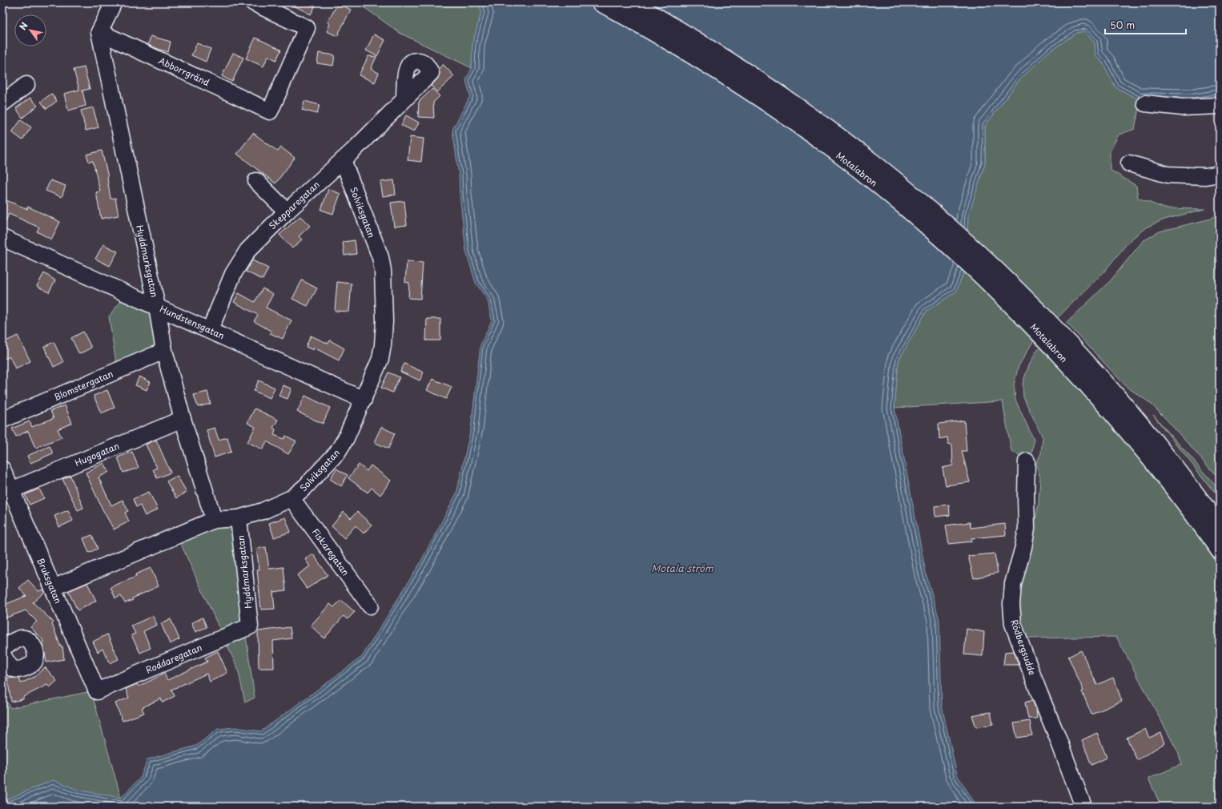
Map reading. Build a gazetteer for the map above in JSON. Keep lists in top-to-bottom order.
{
  "streets": {
    "highway": ["Motalabron"],
    "street": [
      "Abborrgränd",
      "Skepparegatan",
      "Solviksgatan",
      "Hyddmarksgatan",
      "Hundstensgatan",
      "Blomstergatan",
      "Hugogatan",
      "Fiskaregatan",
      "Bruksgatan",
      "Rödbergsudde",
      "Roddaregatan"
    ]
  },
  "crossings": [
    ["Abborrgränd", "Hyddmarksgatan"],
    ["Skepparegatan", "Solviksgatan"],
    ["Skepparegatan", "Hundstensgatan"],
    ["Solviksgatan", "Hyddmarksgatan"],
    ["Solviksgatan", "Hundstensgatan"],
    ["Solviksgatan", "Fiskaregatan"],
    ["Solviksgatan", "Bruksgatan"],
    ["Hyddmarksgatan", "Hundstensgatan"],
    ["Hyddmarksgatan", "Blomstergatan"],
    ["Hyddmarksgatan", "Hugogatan"],
    ["Hyddmarksgatan", "Roddaregatan"],
    ["Hugogatan", "Bruksgatan"],
    ["Bruksgatan", "Roddaregatan"]
  ],
  "water": ["Motala ström"],
  "scale_bar": "50 m",
  "north": "top left"
}
